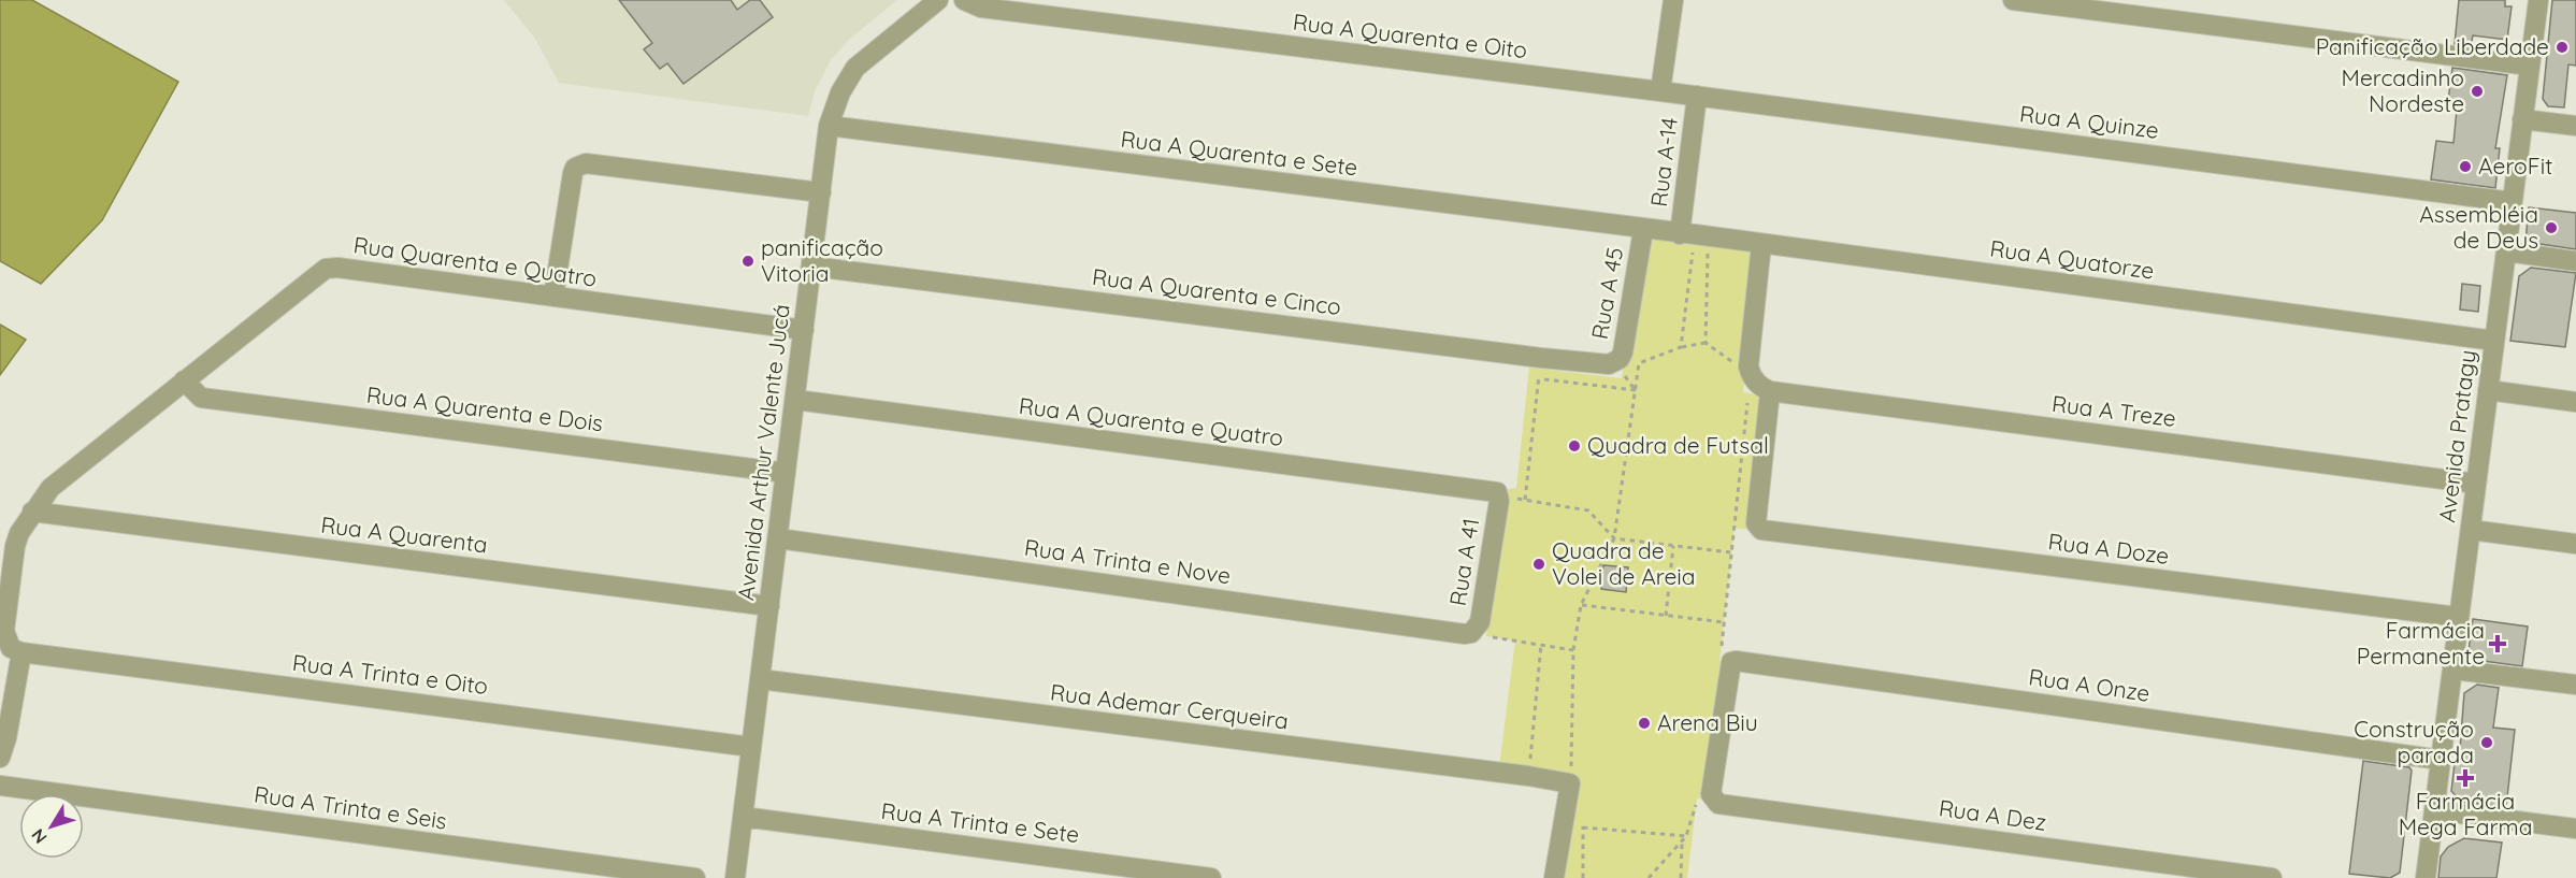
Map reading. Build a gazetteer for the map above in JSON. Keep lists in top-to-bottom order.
{
  "streets": {
    "street": [
      "Rua A Quarenta e Oito",
      "Rua A Quinze",
      "Rua A Quarenta e Sete",
      "Rua A-14",
      "Rua A Quatorze",
      "Rua Quarenta e Quatro",
      "Rua A Quarenta e Cinco",
      "Rua A 45",
      "Rua A Quarenta e Dois",
      "Rua A Treze",
      "Rua A Quarenta e Quatro",
      "Avenida Pratagy",
      "Avenida Arthur Valente Jucá",
      "Rua A Quarenta",
      "Rua A Doze",
      "Rua A Trinta e Nove",
      "Rua A 41",
      "Rua A Trinta e Oito",
      "Rua A Onze",
      "Rua Ademar Cerqueira",
      "Rua A Trinta e Seis",
      "Rua A Dez",
      "Rua A Trinta e Sete"
    ]
  },
  "crossings": [
    ["Rua A Quarenta e Oito", "Rua A Quinze"],
    ["Rua A Quinze", "Rua A-14"],
    ["Rua A Quinze", "Avenida Pratagy"],
    ["Rua A Quarenta e Sete", "Rua A Quatorze"],
    ["Rua A Quarenta e Sete", "Rua A 45"],
    ["Rua A Quarenta e Sete", "Avenida Arthur Valente Jucá"],
    ["Rua A-14", "Rua A Quatorze"],
    ["Rua A Quatorze", "Rua A 45"],
    ["Rua A Quatorze", "Avenida Pratagy"],
    ["Rua Quarenta e Quatro", "Rua A Quarenta e Dois"],
    ["Rua Quarenta e Quatro", "Avenida Arthur Valente Jucá"],
    ["Rua Quarenta e Quatro", "Rua A Quarenta"],
    ["Rua Quarenta e Quatro", "Rua A Trinta e Oito"],
    ["Rua A Quarenta e Cinco", "Rua A 45"],
    ["Rua A Quarenta e Cinco", "Avenida Arthur Valente Jucá"],
    ["Rua A Quarenta e Dois", "Avenida Arthur Valente Jucá"],
    ["Rua A Treze", "Avenida Pratagy"],
    ["Rua A Treze", "Rua A Doze"],
    ["Rua A Quarenta e Quatro", "Avenida Arthur Valente Jucá"],
    ["Rua A Quarenta e Quatro", "Rua A 41"],
    ["Avenida Pratagy", "Rua A Doze"],
    ["Avenida Pratagy", "Rua A Onze"],
    ["Avenida Arthur Valente Jucá", "Rua A Quarenta"],
    ["Avenida Arthur Valente Jucá", "Rua A Trinta e Nove"],
    ["Avenida Arthur Valente Jucá", "Rua A Trinta e Oito"],
    ["Avenida Arthur Valente Jucá", "Rua Ademar Cerqueira"],
    ["Avenida Arthur Valente Jucá", "Rua A Trinta e Sete"],
    ["Rua A Trinta e Nove", "Rua A 41"]
  ],
  "places": {
    "other": [
      "Panificação Liberdade",
      "Mercadinho Nordeste",
      "AeroFit",
      "Assembléia de Deus",
      "panificação Vitoria",
      "Quadra de Futsal",
      "Quadra de Volei de Areia",
      "Arena Biu",
      "Construção parada"
    ],
    "health": ["Farmácia Permanente", "Farmácia Mega Farma"]
  },
  "north": "bottom left"
}
